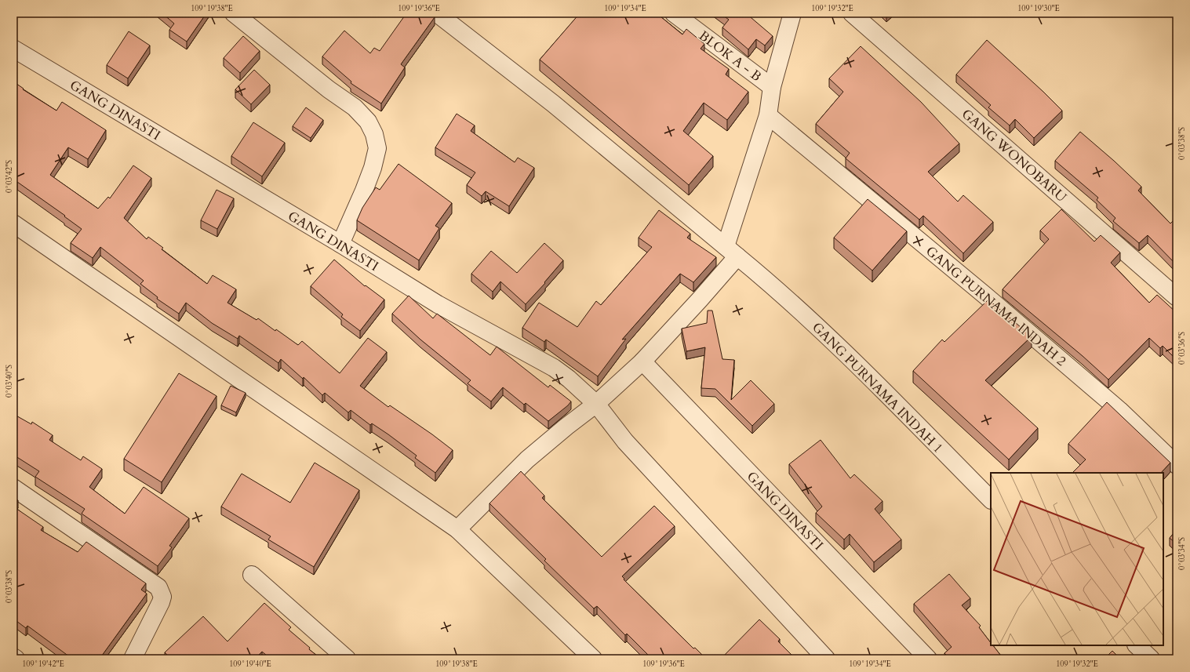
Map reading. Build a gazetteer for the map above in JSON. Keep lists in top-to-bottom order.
{
  "streets": {
    "street": [
      "BLOK A - B",
      "GANG DINASTI",
      "GANG WONOBARU",
      "GANG PURNAMA INDAH 2",
      "GANG PURNAMA INDAH 1"
    ]
  },
  "coordinates": [
    "109°19'38\"E",
    "109°19'36\"E",
    "109°19'34\"E",
    "109°19'32\"E",
    "109°19'30\"E",
    "0°03'38\"S",
    "0°03'42\"S",
    "0°03'36\"S",
    "0°03'40\"S",
    "0°03'34\"S",
    "109°19'42\"E",
    "109°19'40\"E"
  ]
}
